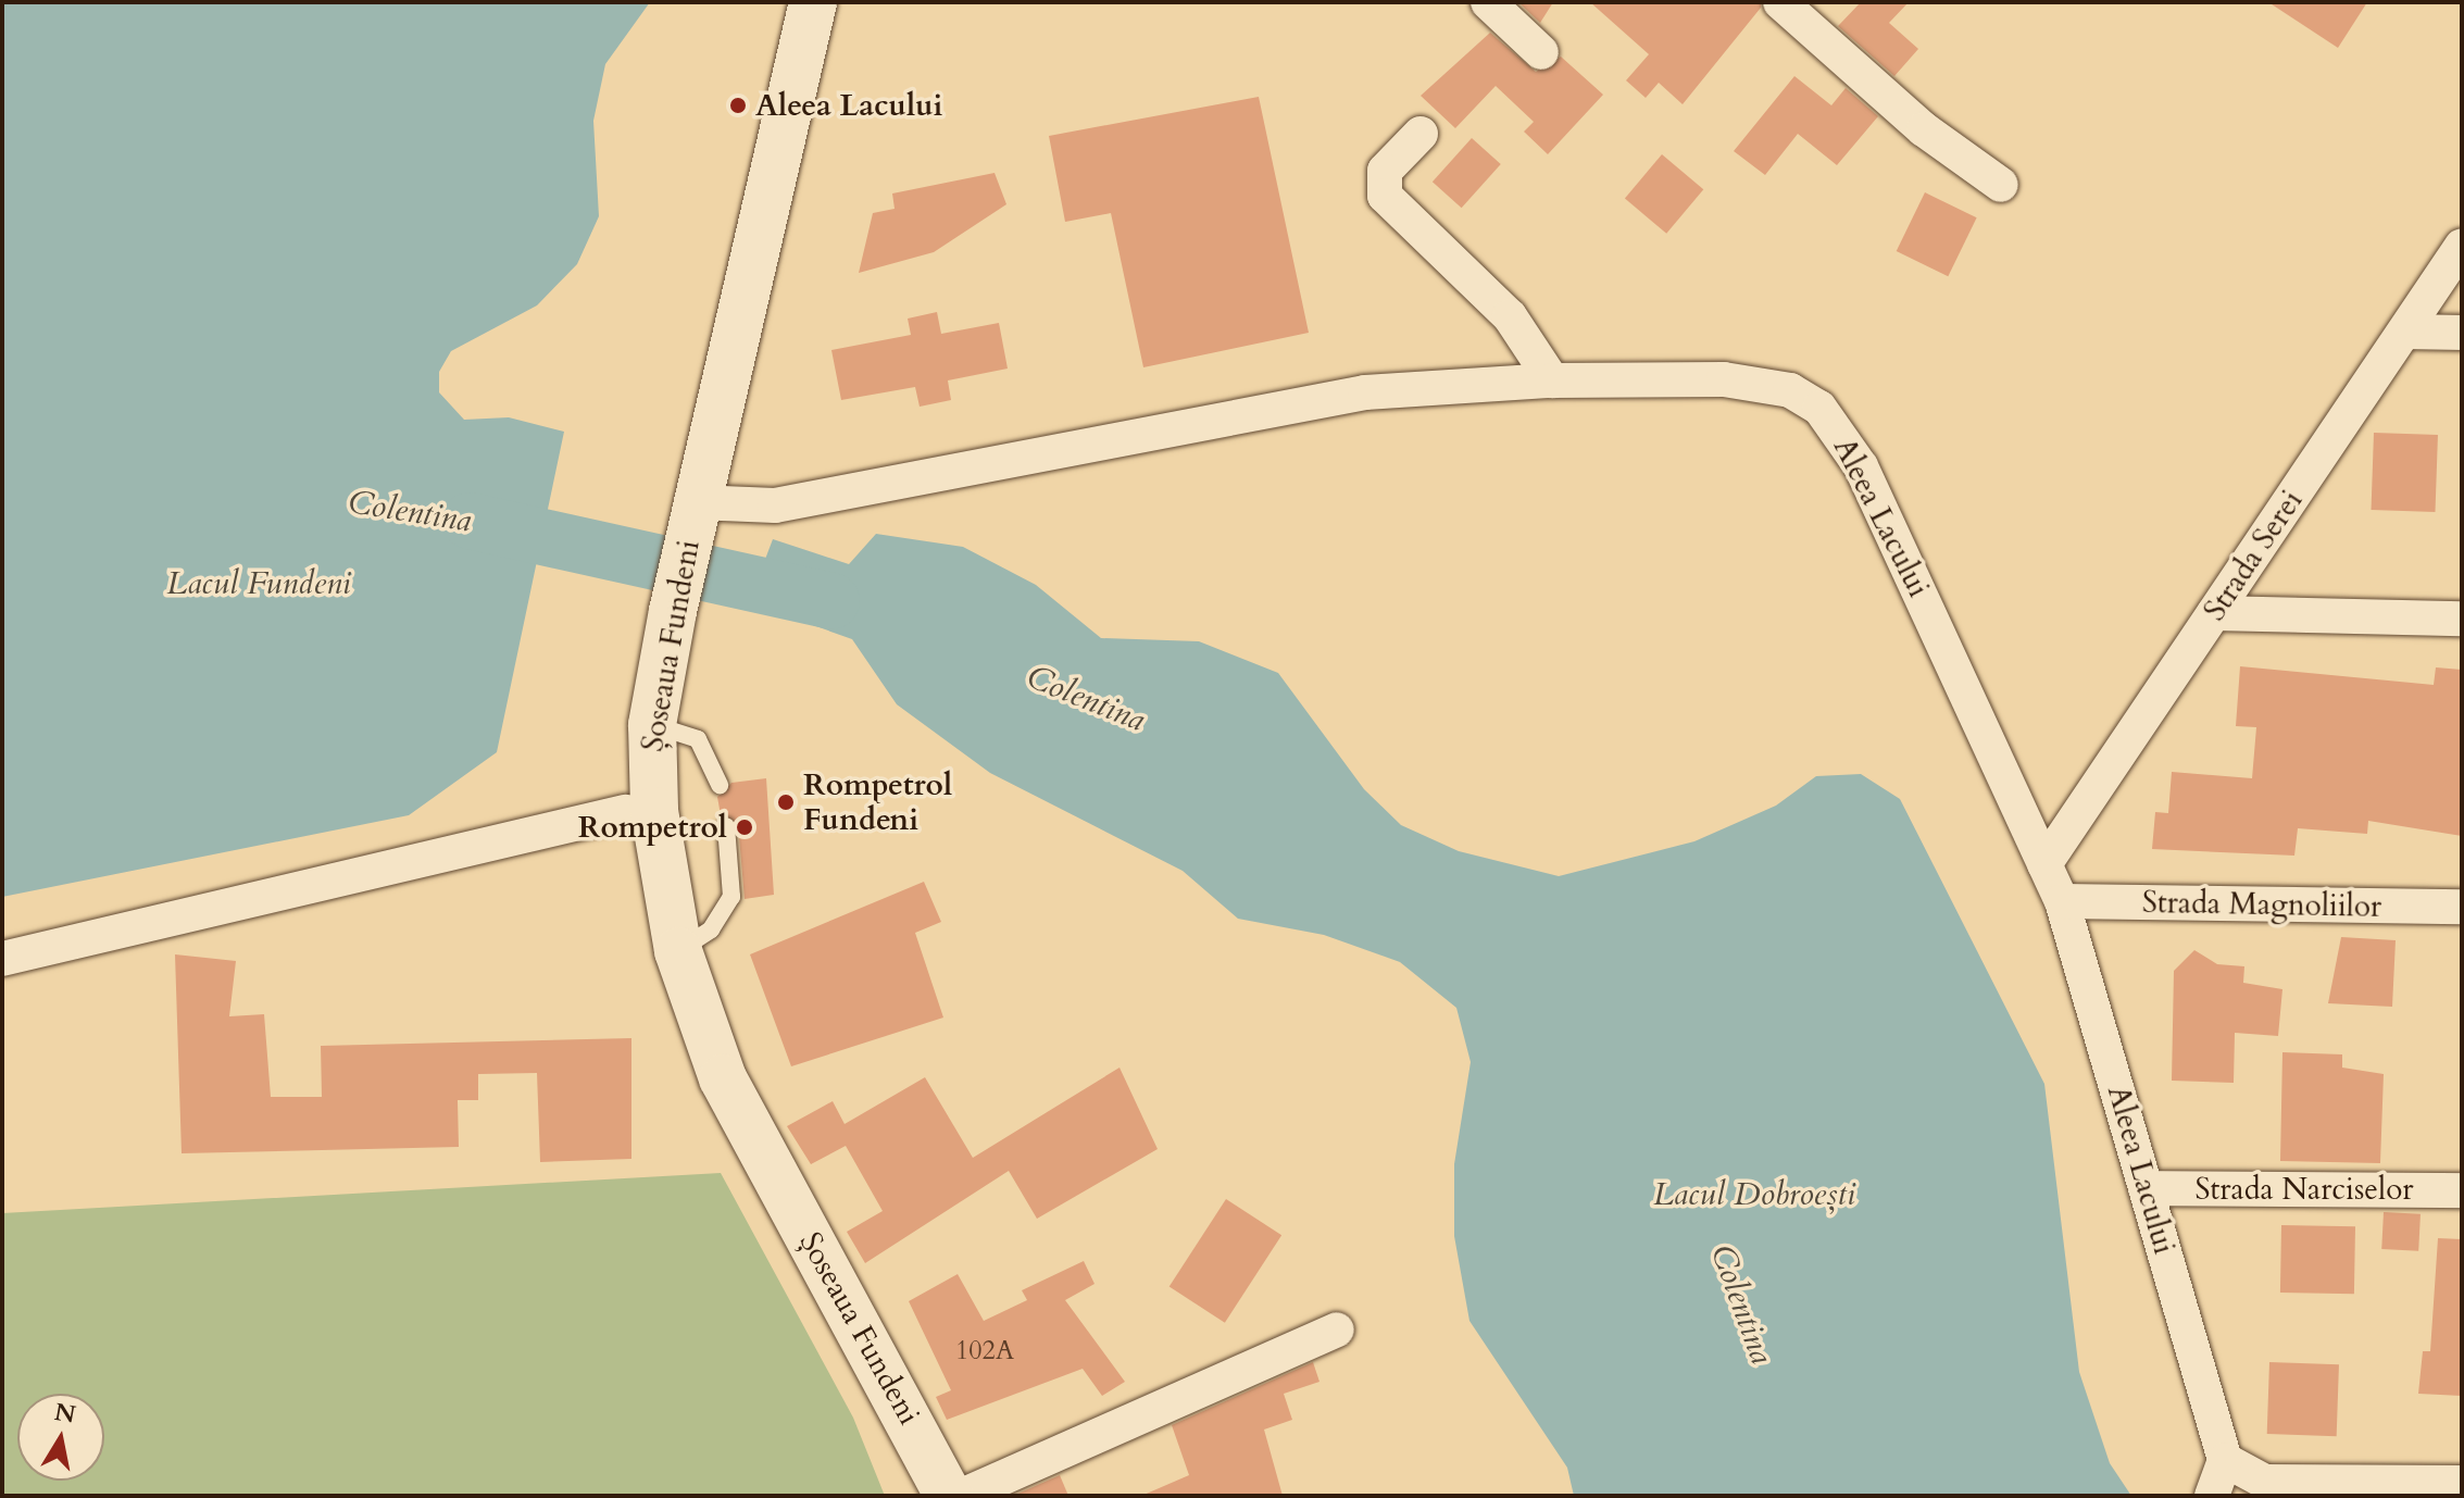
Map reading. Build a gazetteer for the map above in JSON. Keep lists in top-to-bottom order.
{
  "streets": {
    "main road": ["Șoseaua Fundeni"],
    "street": [
      "Aleea Lacului",
      "Strada Serei",
      "Strada Magnoliilor",
      "Strada Narciselor"
    ]
  },
  "crossings": [
    ["Aleea Lacului", "Strada Serei"],
    ["Aleea Lacului", "Șoseaua Fundeni"],
    ["Aleea Lacului", "Strada Magnoliilor"],
    ["Aleea Lacului", "Strada Narciselor"]
  ],
  "water": ["Colentina", "Lacul Fundeni", "Lacul Dobroești"],
  "places": ["Aleea Lacului", "Rompetrol Fundeni", "Rompetrol"],
  "house_numbers": ["102A"],
  "north": "top"
}
